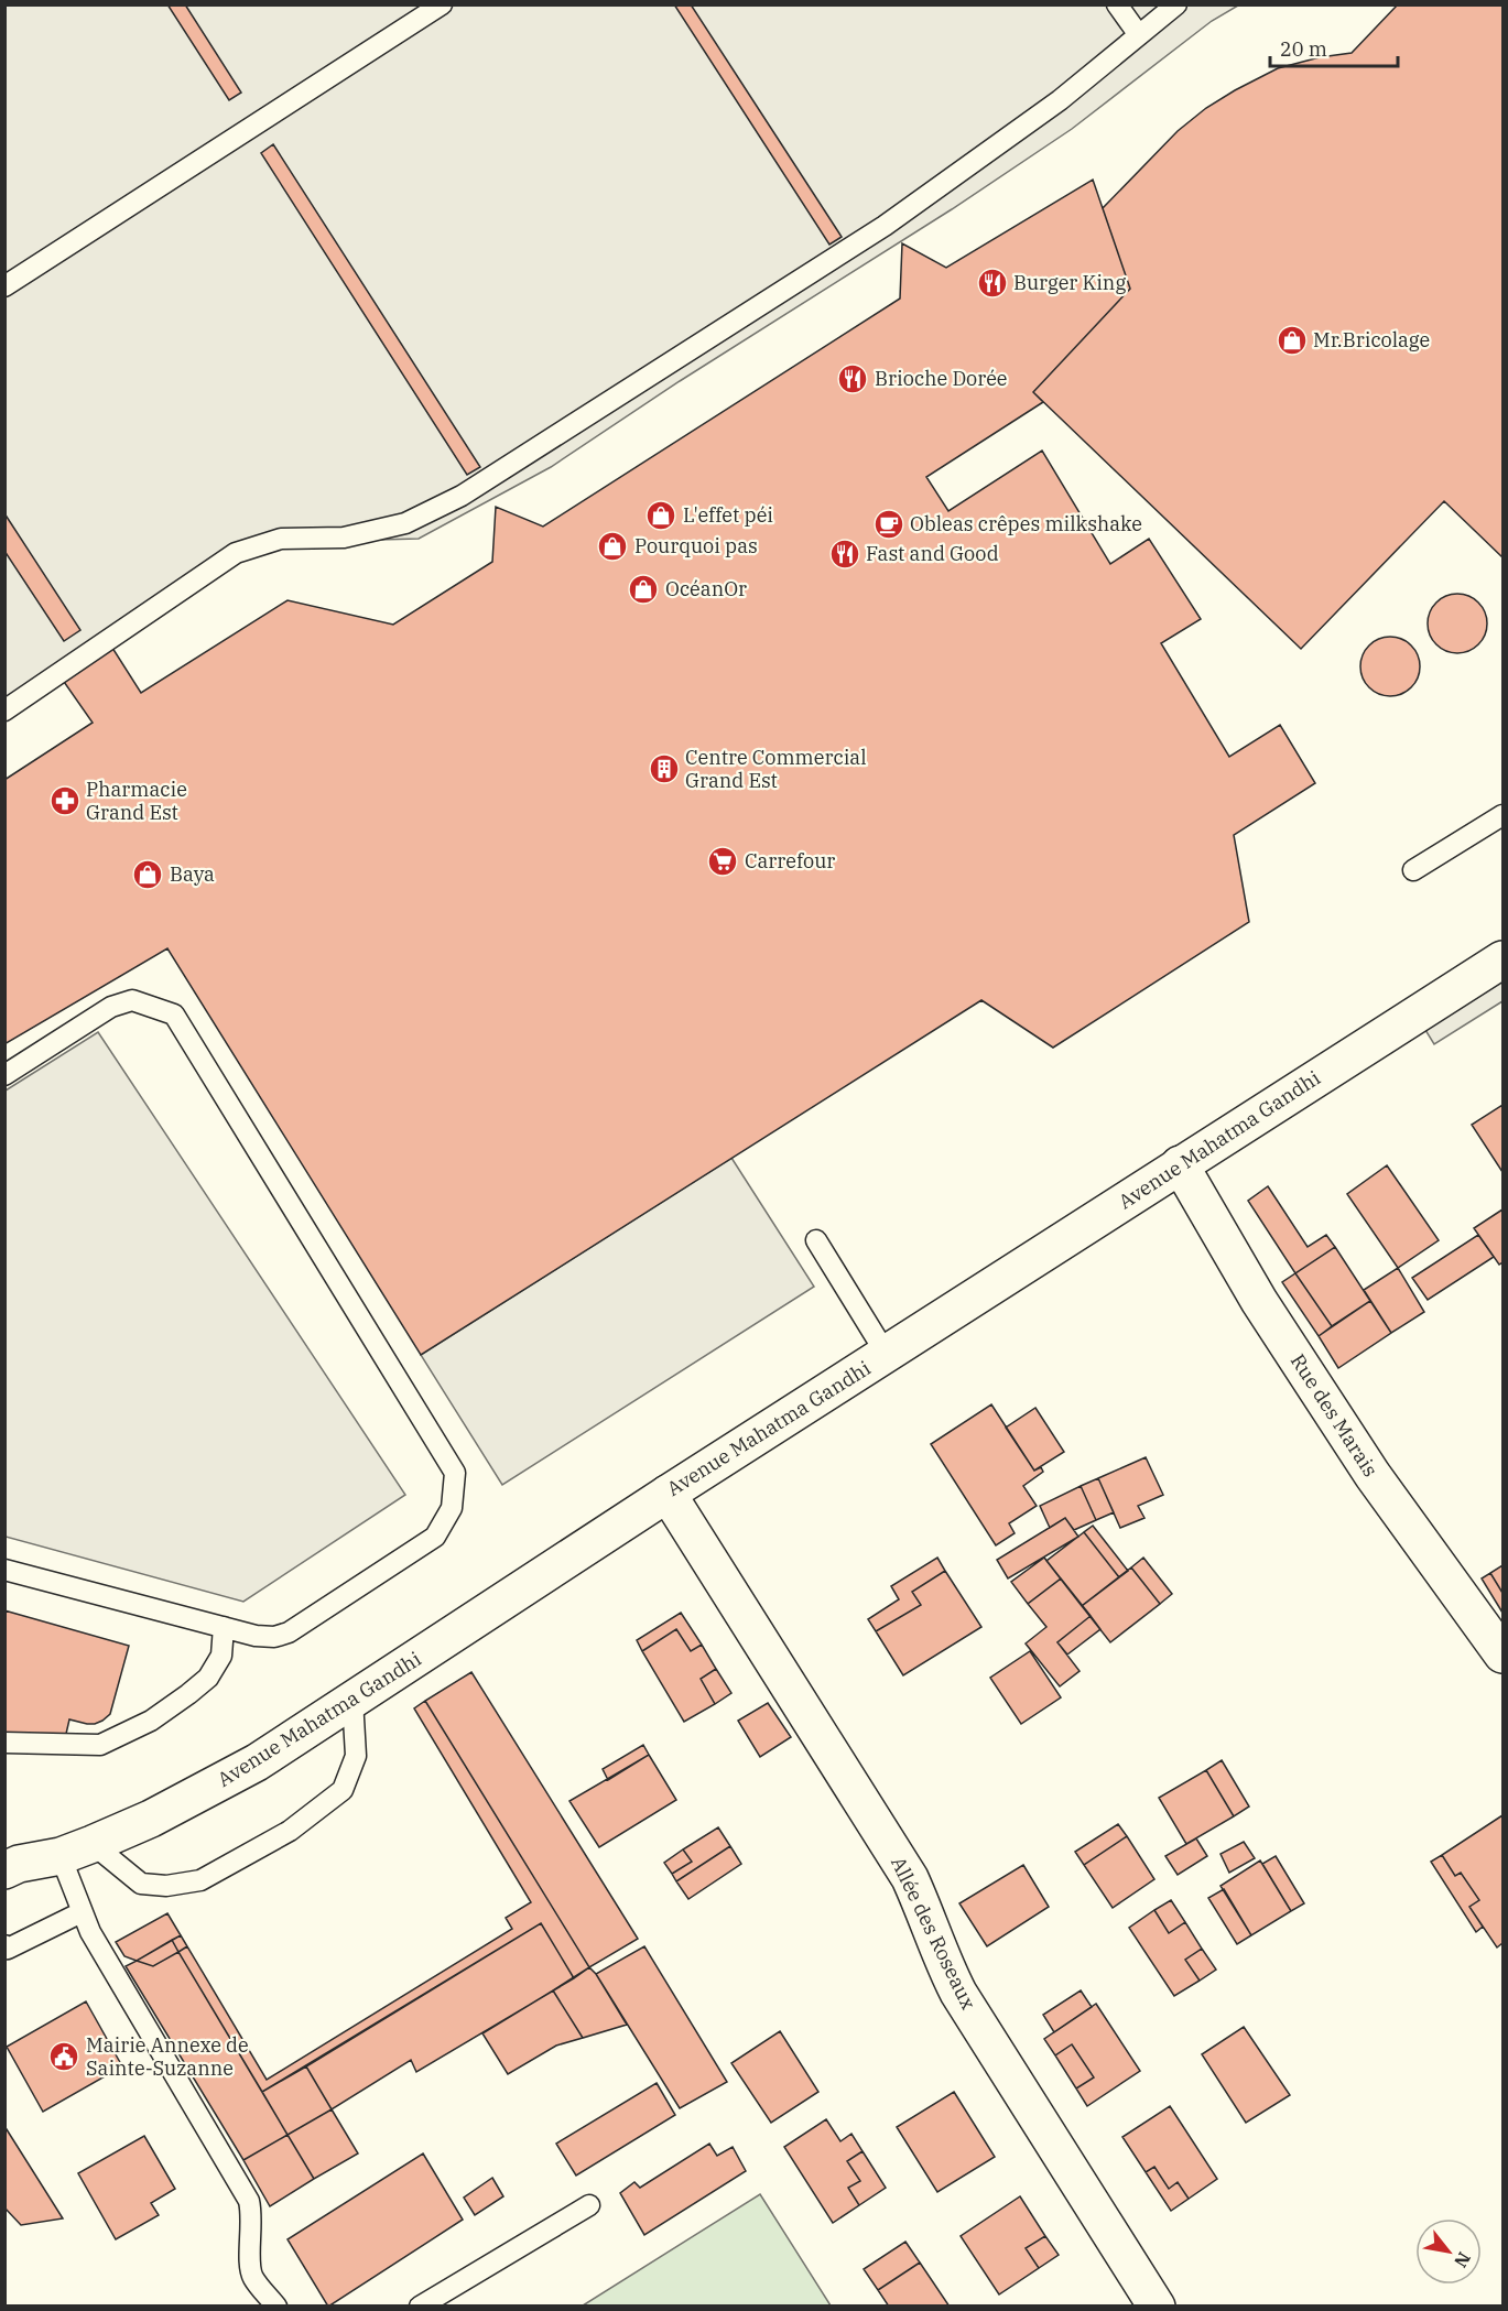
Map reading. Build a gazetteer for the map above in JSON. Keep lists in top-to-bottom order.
{
  "streets": {
    "main road": ["Avenue Mahatma Gandhi", "Rue des Marais", "Allée des Roseaux"]
  },
  "crossings": [
    ["Avenue Mahatma Gandhi", "Rue des Marais"],
    ["Avenue Mahatma Gandhi", "Allée des Roseaux"]
  ],
  "places": {
    "restaurant": ["Burger King", "Brioche Dorée", "Fast and Good"],
    "shop": [
      "Mr.Bricolage",
      "L'effet péi",
      "Pourquoi pas",
      "OcéanOr",
      "Baya"
    ],
    "cafe": ["Obleas crêpes milkshake"],
    "building": ["Centre Commercial Grand Est"],
    "pharmacy": ["Pharmacie Grand Est"],
    "supermarket": ["Carrefour"],
    "public building": ["Mairie Annexe de Sainte-Suzanne"]
  },
  "scale_bar": "20 m",
  "north": "bottom right"
}
